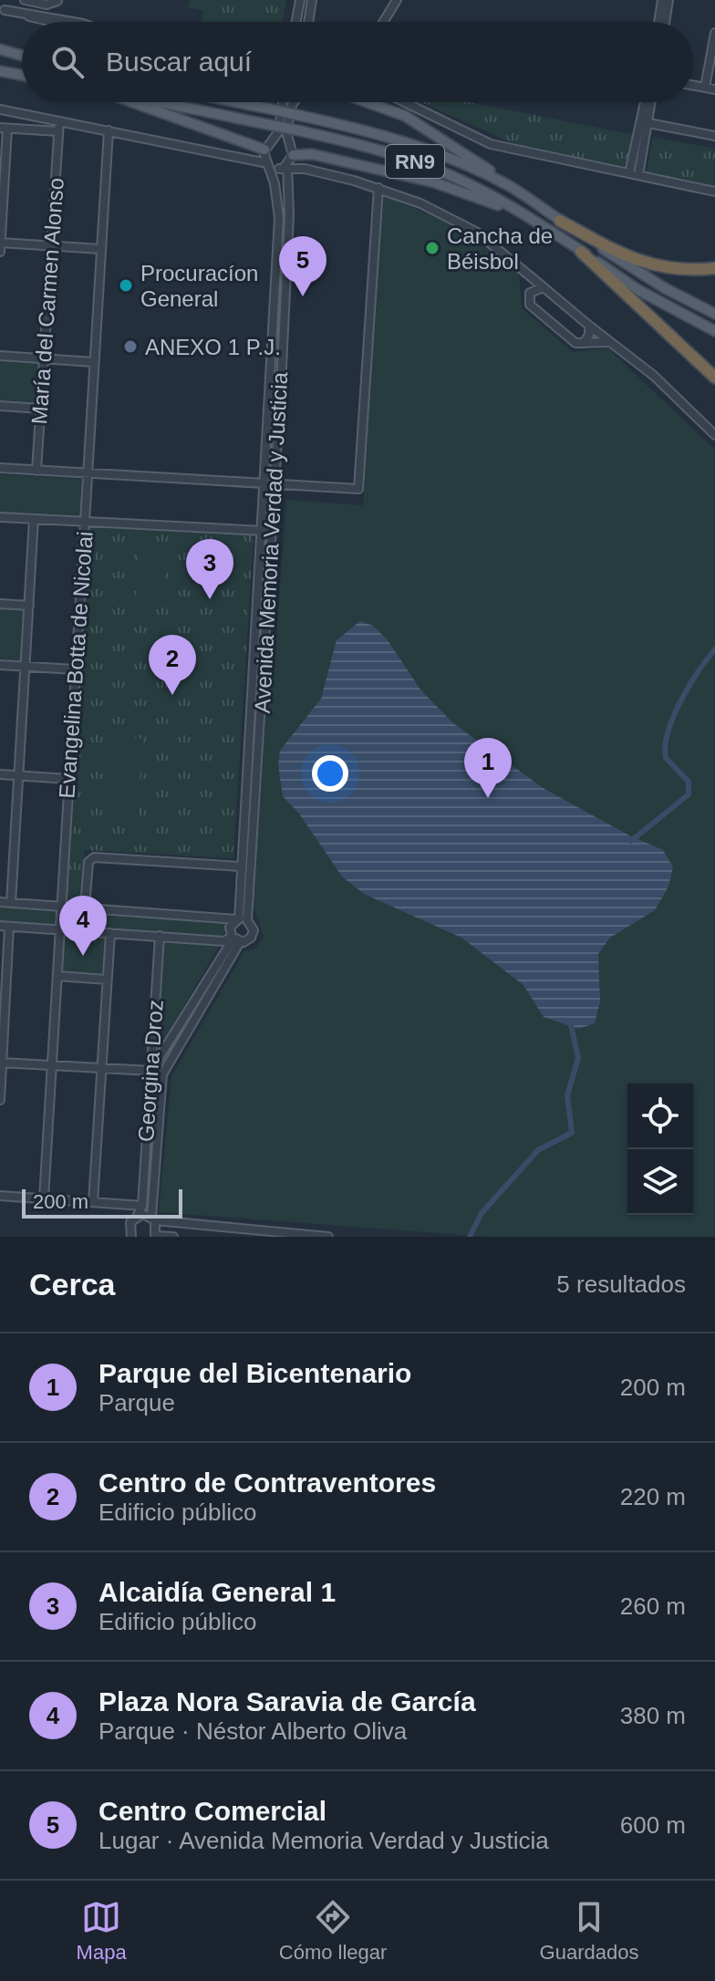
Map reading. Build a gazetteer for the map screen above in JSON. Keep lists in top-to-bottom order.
{
  "streets": {
    "main road": ["RN9"],
    "street": [
      "María del Carmen Alonso",
      "Avenida Memoria Verdad y Justicia",
      "Evangelina Botta de Nicolai",
      "Georgina Droz"
    ]
  },
  "crossings": [
    ["Avenida Memoria Verdad y Justicia", "Georgina Droz"]
  ],
  "places": ["Cancha de Béisbol", "Procuracíon General", "ANEXO 1 P.J."],
  "scale_bar": "200 m",
  "page": {
    "search": "Buscar aquí",
    "pins": [
      "5",
      "3",
      "2",
      "1",
      "4"
    ],
    "scale": "200 m",
    "heading": ["Cerca", "5 resultados"],
    "list": [
      {
        "mark": "1",
        "name": "Parque del Bicentenario",
        "note": "Parque",
        "value": "200 m"
      },
      {
        "mark": "2",
        "name": "Centro de Contraventores",
        "note": "Edificio público",
        "value": "220 m"
      },
      {
        "mark": "3",
        "name": "Alcaidía General 1",
        "note": "Edificio público",
        "value": "260 m"
      },
      {
        "mark": "4",
        "name": "Plaza Nora Saravia de García",
        "note": "Parque · Néstor Alberto Oliva",
        "value": "380 m"
      },
      {
        "mark": "5",
        "name": "Centro Comercial",
        "note": "Lugar · Avenida Memoria Verdad y Justicia",
        "value": "600 m"
      }
    ],
    "nav": ["Mapa", "Cómo llegar", "Guardados"]
  }
}
